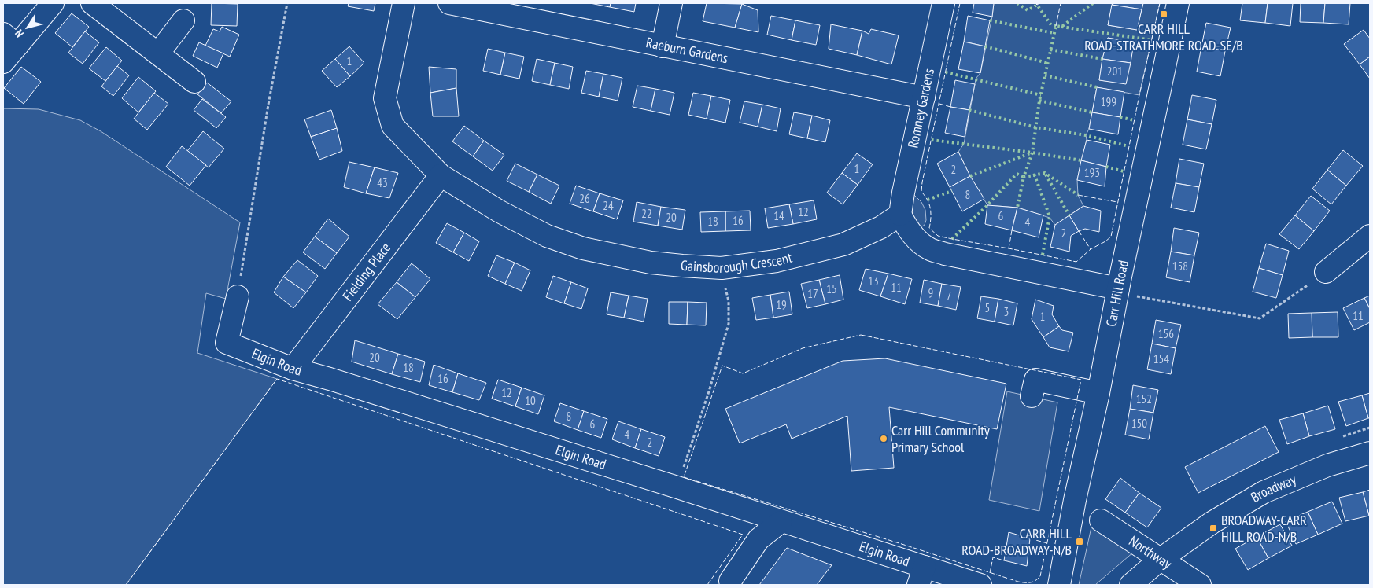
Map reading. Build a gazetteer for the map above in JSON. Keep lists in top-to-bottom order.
{
  "streets": {
    "street": [
      "Raeburn Gardens",
      "Romney Gardens",
      "Gainsborough Crescent",
      "Fielding Place",
      "Carr Hill Road",
      "Elgin Road",
      "Broadway",
      "Northway"
    ]
  },
  "crossings": [
    ["Raeburn Gardens", "Romney Gardens"],
    ["Romney Gardens", "Gainsborough Crescent"],
    ["Gainsborough Crescent", "Fielding Place"],
    ["Fielding Place", "Elgin Road"],
    ["Broadway", "Northway"]
  ],
  "places": {
    "transit": ["CARR HILL ROAD-STRATHMORE ROAD-SE/B", "BROADWAY-CARR HILL ROAD-N/B", "CARR HILL ROAD-BROADWAY-N/B"],
    "other": ["Carr Hill Community Primary School"]
  },
  "house_numbers": [
    "1",
    "201",
    "199",
    "1",
    "2",
    "193",
    "43",
    "8",
    "26",
    "24",
    "12",
    "22",
    "14",
    "6",
    "20",
    "16",
    "18",
    "4",
    "2",
    "158",
    "13",
    "11",
    "15",
    "9",
    "17",
    "7",
    "19",
    "5",
    "3",
    "11",
    "1",
    "156",
    "20",
    "154",
    "18",
    "16",
    "12",
    "152",
    "10",
    "8",
    "150",
    "6",
    "4",
    "2"
  ],
  "north": "bottom left"
}
